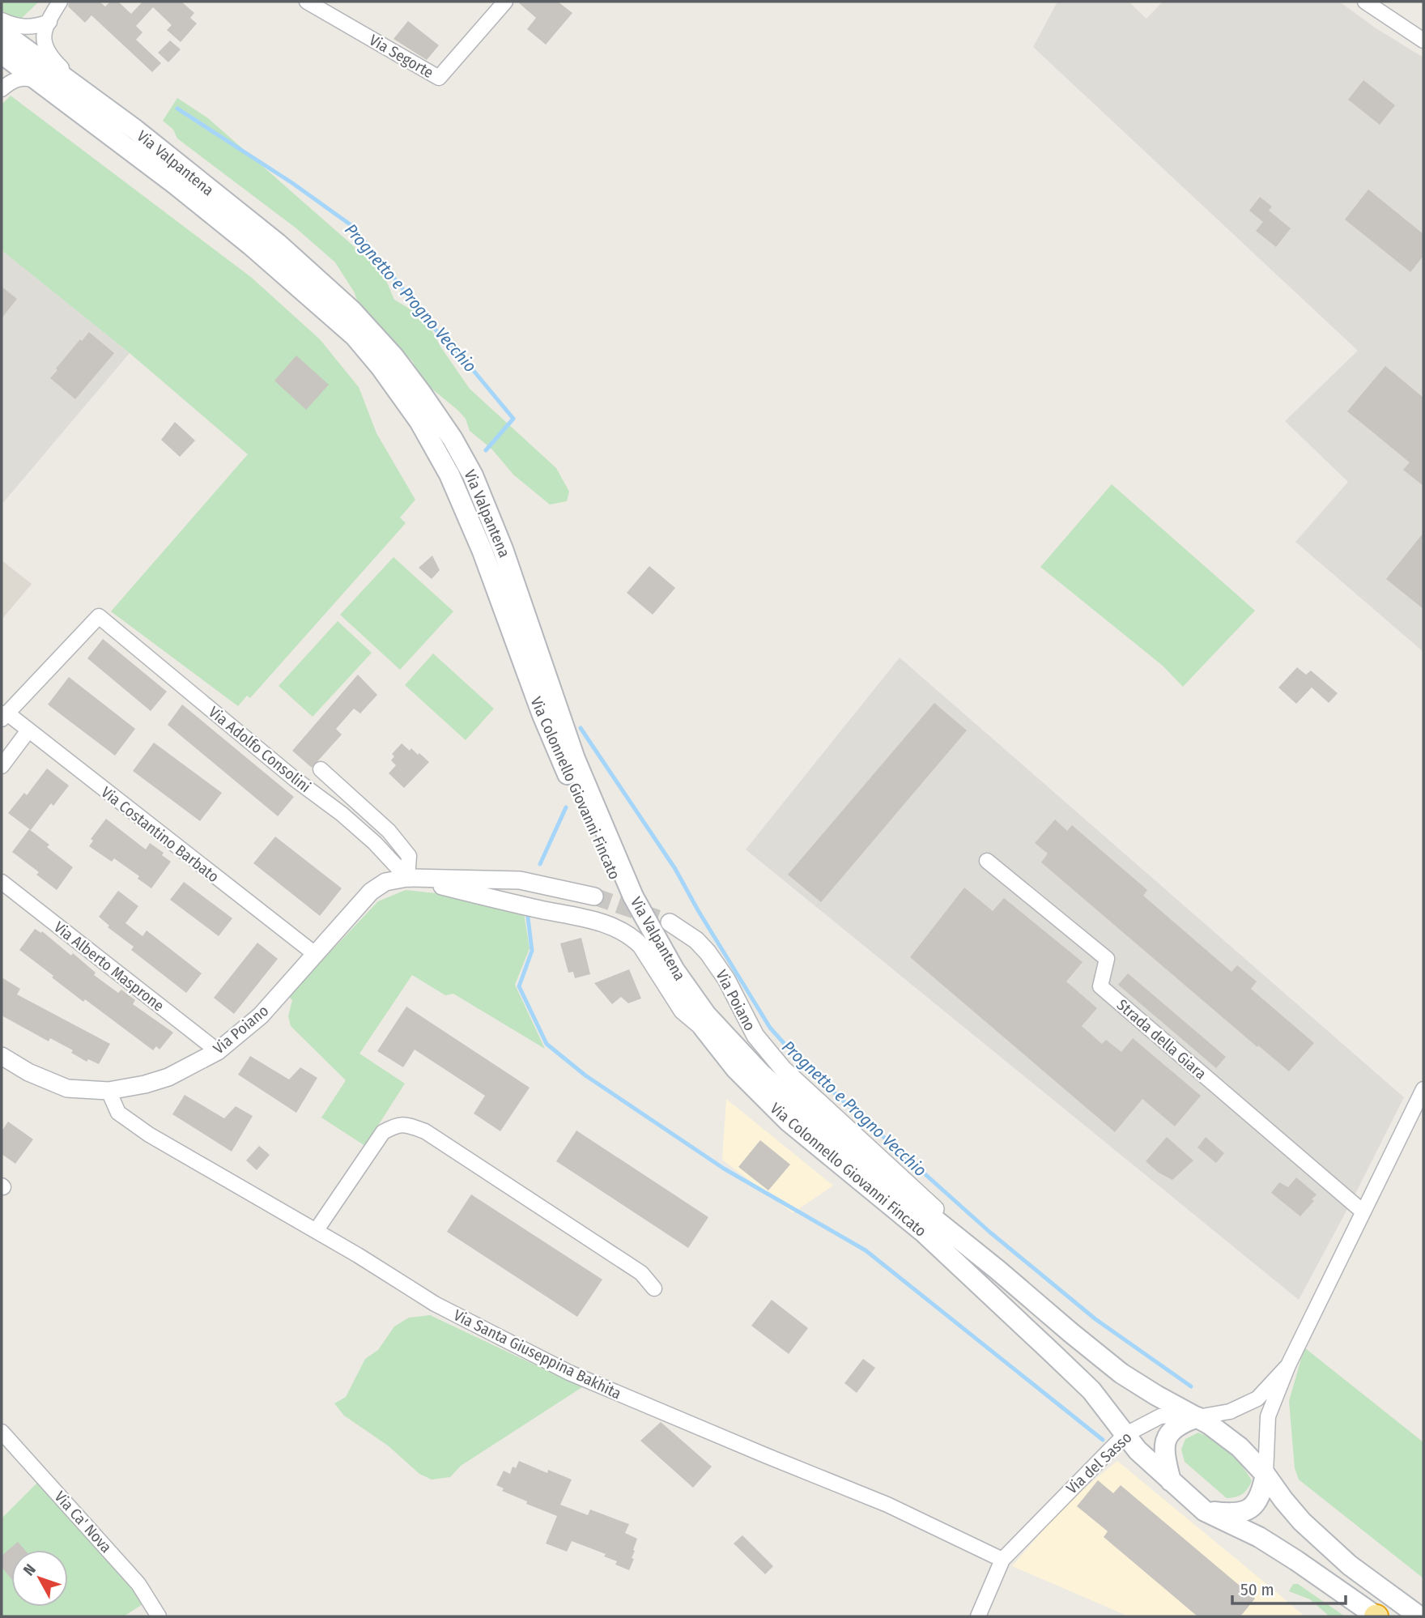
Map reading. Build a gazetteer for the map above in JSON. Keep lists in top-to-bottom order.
{
  "streets": {
    "main road": ["Via Valpantena", "Via Colonnello Giovanni Fincato"],
    "street": [
      "Via Segorte",
      "Via Adolfo Consolini",
      "Via Costantino Barbato",
      "Via Alberto Masprone",
      "Via Poiano",
      "Strada della Giara",
      "Via Santa Giuseppina Bakhita",
      "Via del Sasso",
      "Via Ca' Nova"
    ]
  },
  "crossings": [
    ["Via Valpantena", "Via Colonnello Giovanni Fincato"],
    ["Via Adolfo Consolini", "Via Costantino Barbato"],
    ["Via Adolfo Consolini", "Via Poiano"],
    ["Via Colonnello Giovanni Fincato", "Via Poiano"],
    ["Via Colonnello Giovanni Fincato", "Via del Sasso"],
    ["Via Costantino Barbato", "Via Poiano"],
    ["Via Alberto Masprone", "Via Poiano"],
    ["Via Poiano", "Via Santa Giuseppina Bakhita"],
    ["Via Santa Giuseppina Bakhita", "Via del Sasso"]
  ],
  "water": ["Prognetto e Progno Vecchio"],
  "scale_bar": "50 m",
  "north": "top left"
}
